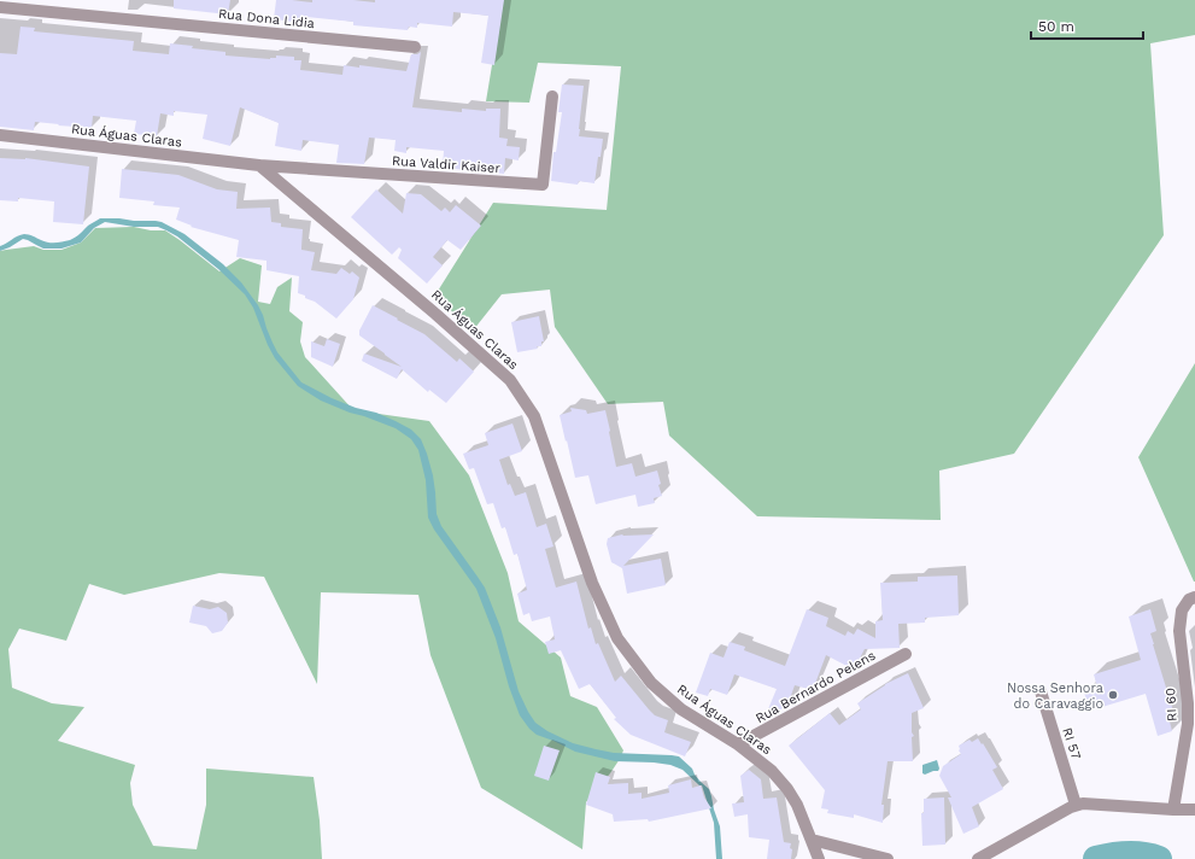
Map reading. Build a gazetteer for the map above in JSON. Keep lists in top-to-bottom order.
{
  "streets": {
    "street": [
      "Rua Dona Lidia",
      "Rua Águas Claras",
      "Rua Valdir Kaiser",
      "Rua Bernardo Pelens",
      "RI 60",
      "RI 57"
    ]
  },
  "crossings": [
    ["Rua Águas Claras", "Rua Valdir Kaiser"],
    ["Rua Águas Claras", "Rua Bernardo Pelens"]
  ],
  "places": ["Nossa Senhora do Caravaggio"],
  "scale_bar": "50 m"
}
